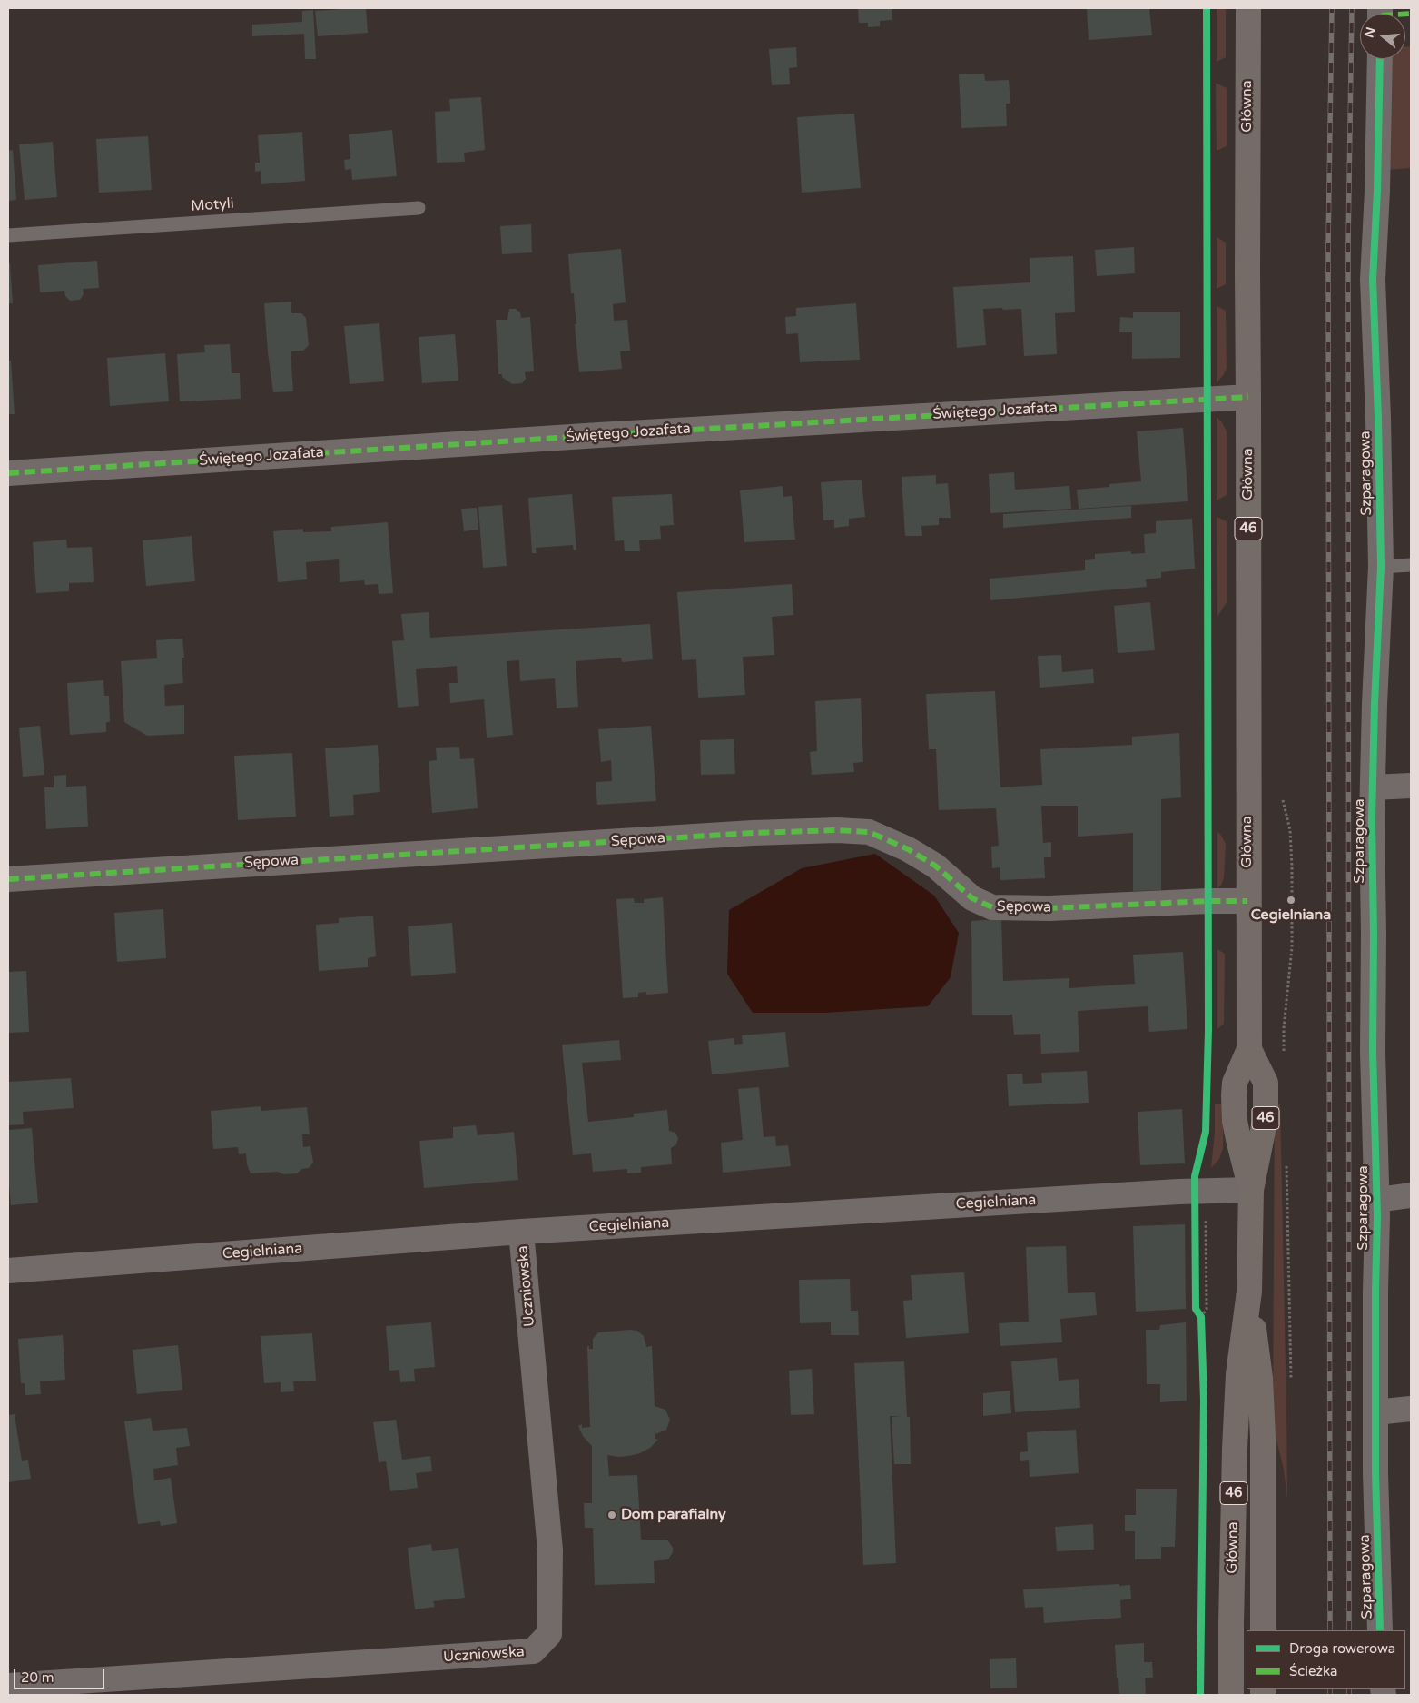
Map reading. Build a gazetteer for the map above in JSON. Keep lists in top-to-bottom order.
{
  "streets": {
    "main road": ["Główna", "46"],
    "street": [
      "Świętego Jozafata",
      "Szparagowa",
      "Sępowa",
      "Cegielniana",
      "Uczniowska"
    ],
    "lane": ["Motyli"]
  },
  "crossings": [
    ["Główna", "Świętego Jozafata"],
    ["Główna", "Sępowa"],
    ["Główna", "Cegielniana"],
    ["Cegielniana", "Uczniowska"]
  ],
  "places": ["Cegielniana", "Dom parafialny"],
  "legend": ["Droga rowerowa", "Ścieżka"],
  "scale_bar": "20 m",
  "north": "left"
}
